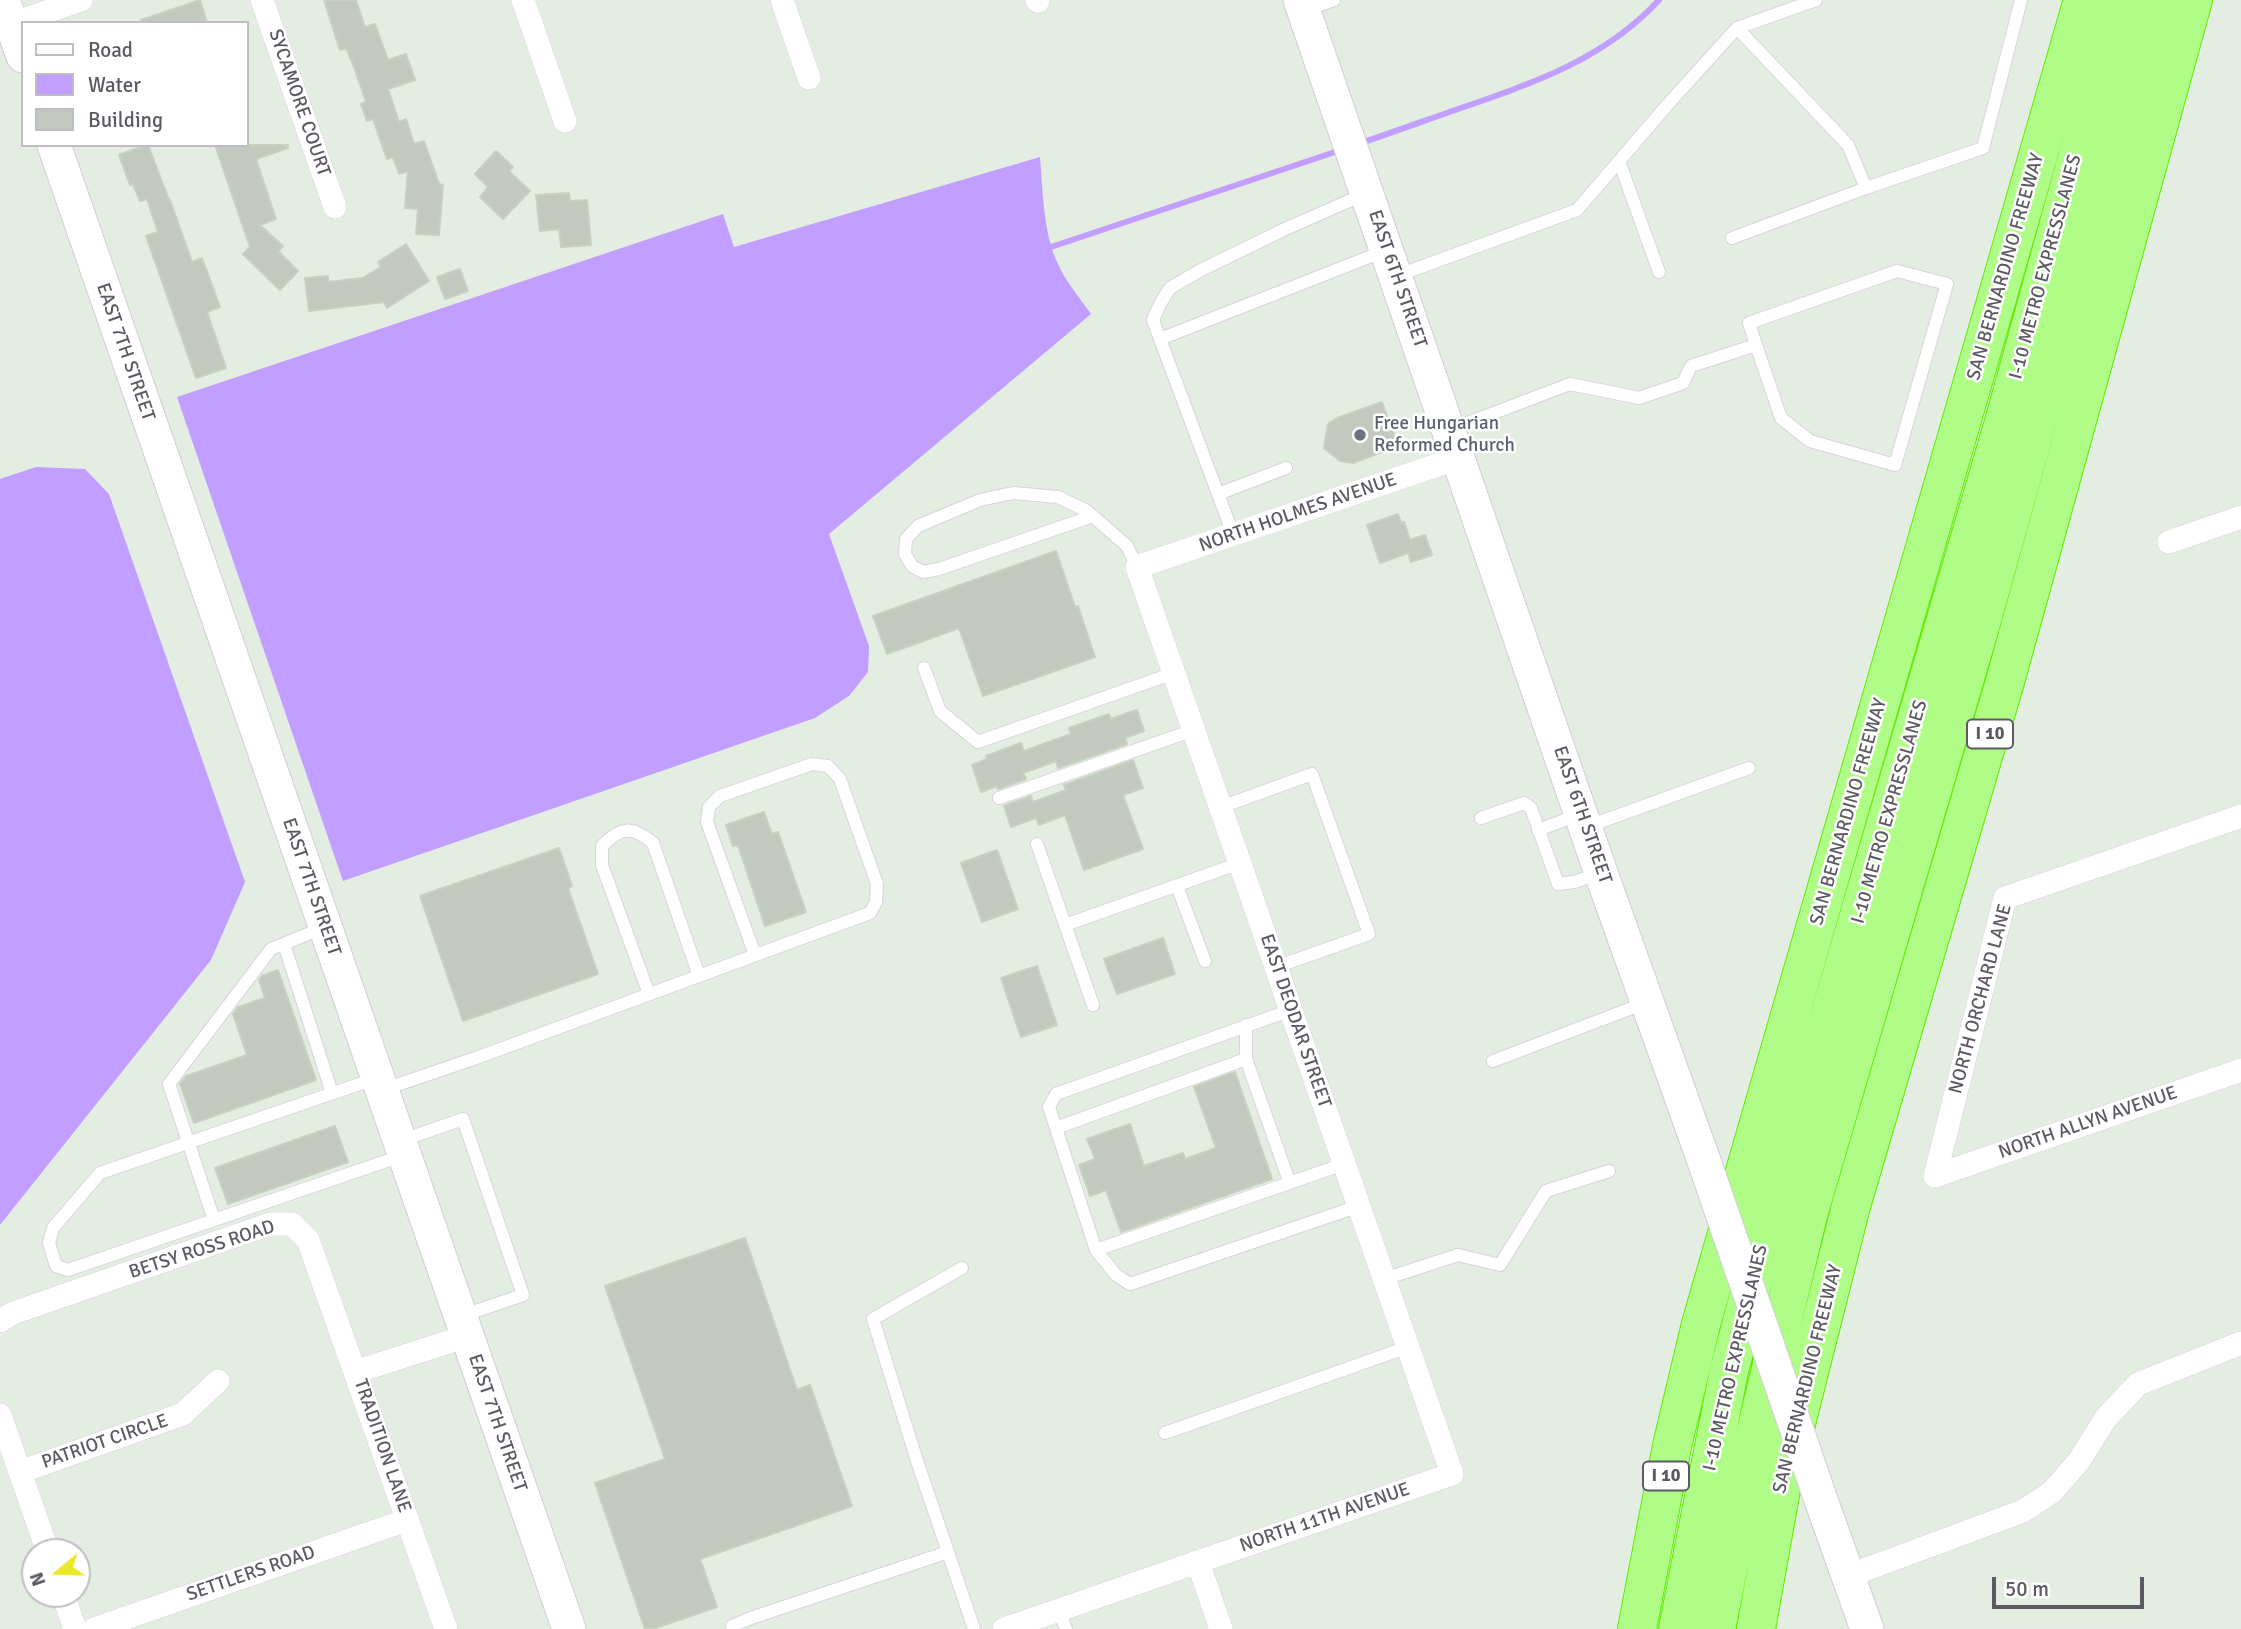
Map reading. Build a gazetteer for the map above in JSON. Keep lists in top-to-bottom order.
{
  "streets": {
    "highway": ["SAN BERNARDINO FREEWAY", "I-10 METRO EXPRESSLANES", "I 10"],
    "main road": ["EAST 6TH STREET", "EAST 7TH STREET"],
    "street": [
      "SYCAMORE COURT",
      "NORTH HOLMES AVENUE",
      "NORTH ORCHARD LANE",
      "EAST DEODAR STREET",
      "NORTH ALLYN AVENUE",
      "BETSY ROSS ROAD",
      "PATRIOT CIRCLE",
      "TRADITION LANE",
      "NORTH 11TH AVENUE",
      "SETTLERS ROAD"
    ]
  },
  "crossings": [
    ["EAST 6TH STREET", "NORTH HOLMES AVENUE"],
    ["EAST 7TH STREET", "TRADITION LANE"],
    ["NORTH HOLMES AVENUE", "EAST DEODAR STREET"],
    ["NORTH ORCHARD LANE", "NORTH ALLYN AVENUE"],
    ["EAST DEODAR STREET", "NORTH 11TH AVENUE"],
    ["BETSY ROSS ROAD", "TRADITION LANE"],
    ["TRADITION LANE", "SETTLERS ROAD"]
  ],
  "places": ["Free Hungarian Reformed Church"],
  "legend": ["Road", "Water", "Building"],
  "scale_bar": "50 m",
  "north": "left"
}
